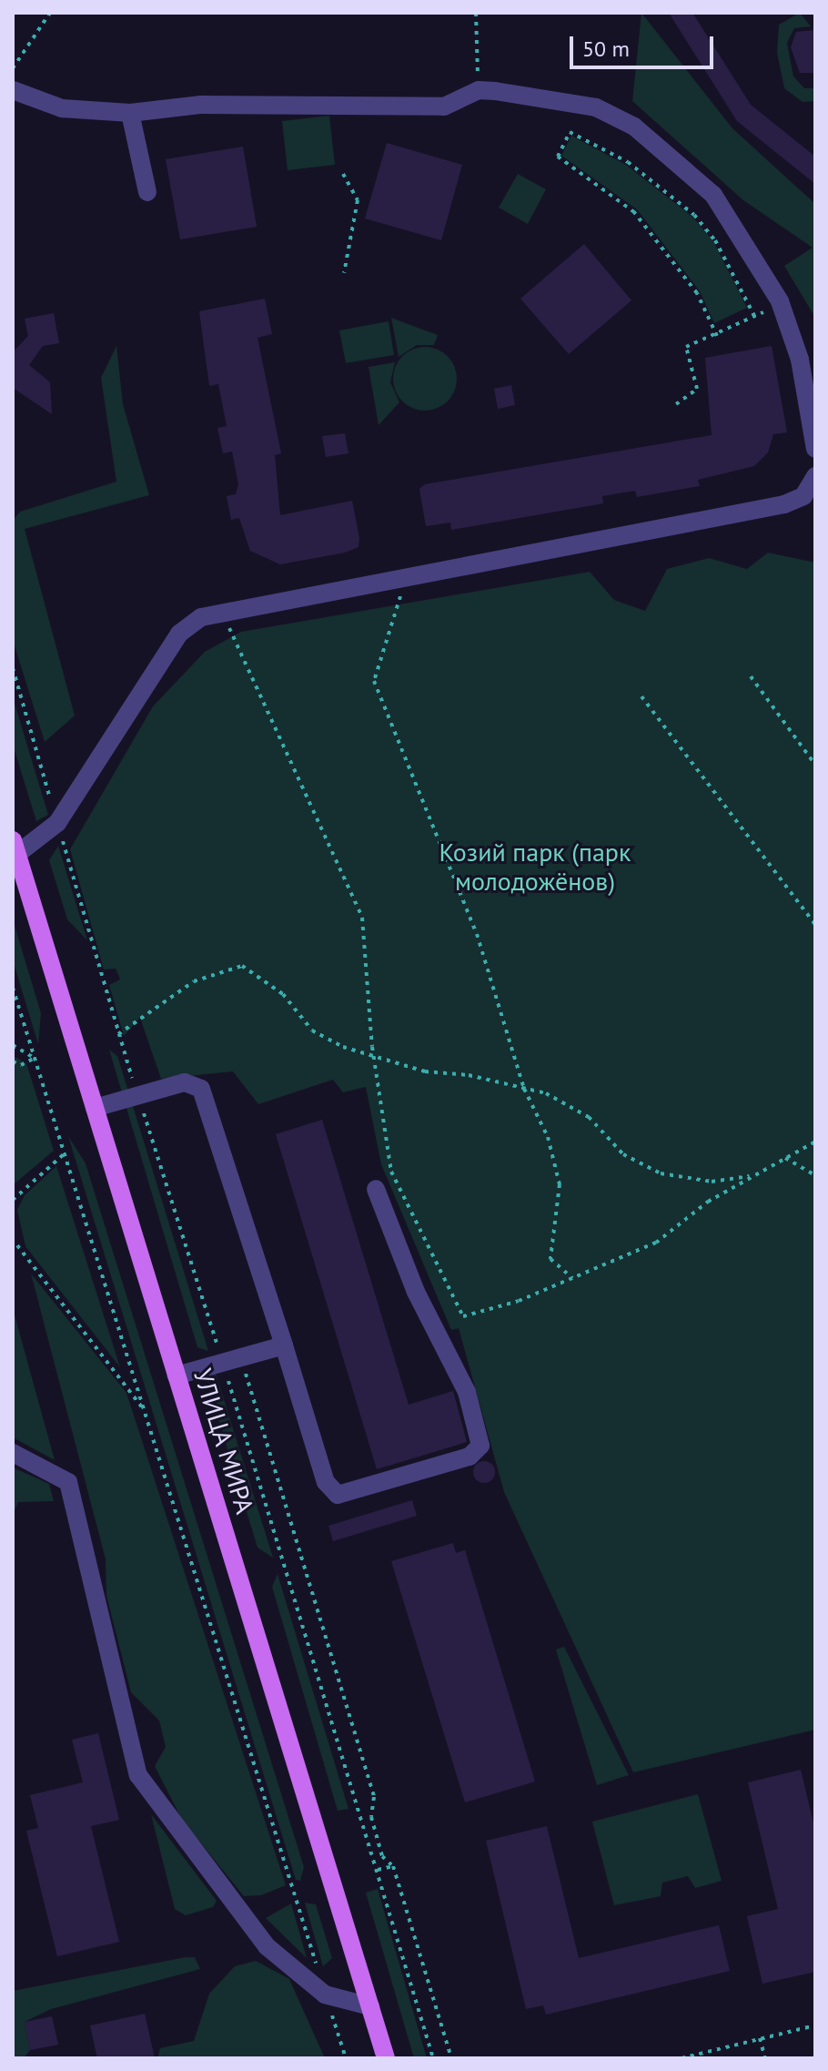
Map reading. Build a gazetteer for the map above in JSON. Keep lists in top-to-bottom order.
{
  "streets": {
    "main road": ["УЛИЦА МИРА"]
  },
  "parks": ["Козий парк (парк молодожёнов)"],
  "scale_bar": "50 m"
}
